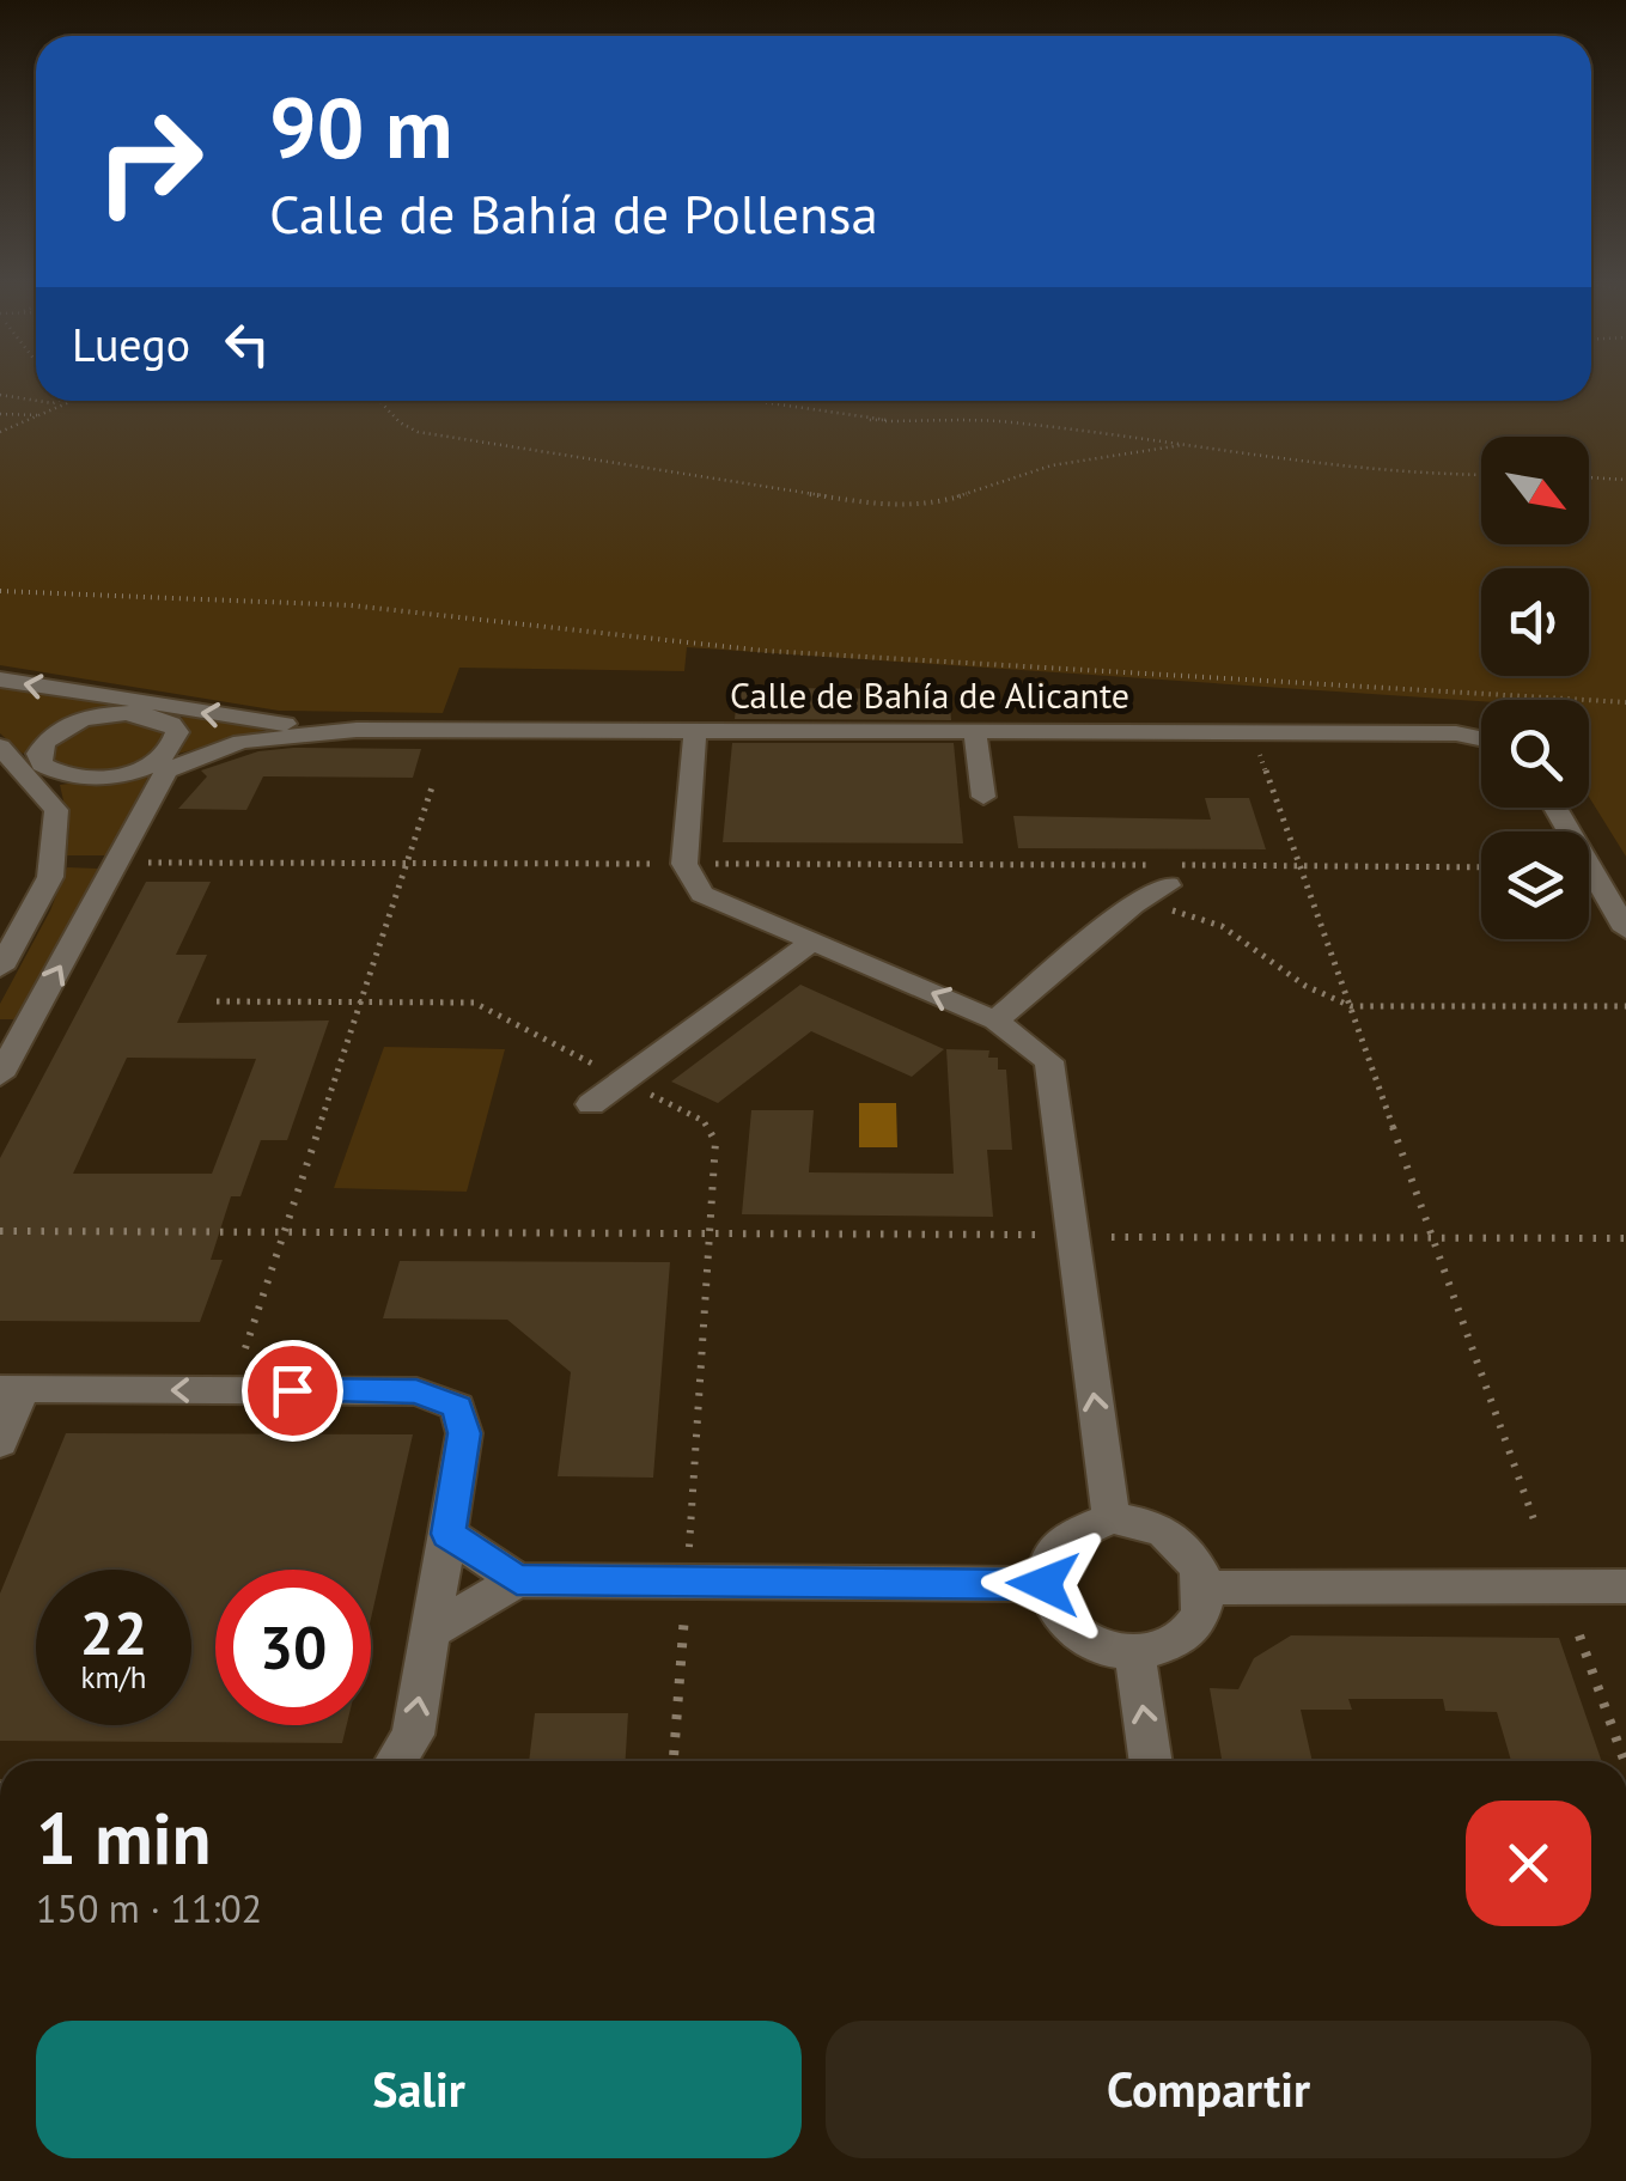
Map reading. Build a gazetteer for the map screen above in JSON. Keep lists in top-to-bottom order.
{
  "streets": {
    "street": ["Calle de Bahía de Alicante"]
  },
  "north": "bottom right",
  "page": {
    "turn": ["90 m", "Calle de Bahía de Pollensa"],
    "then": "Luego",
    "speed": "22 km/h",
    "limit": "30",
    "heading": ["1 min", "150 m · 11:02"],
    "buttons": ["Salir", "Compartir"]
  }
}
